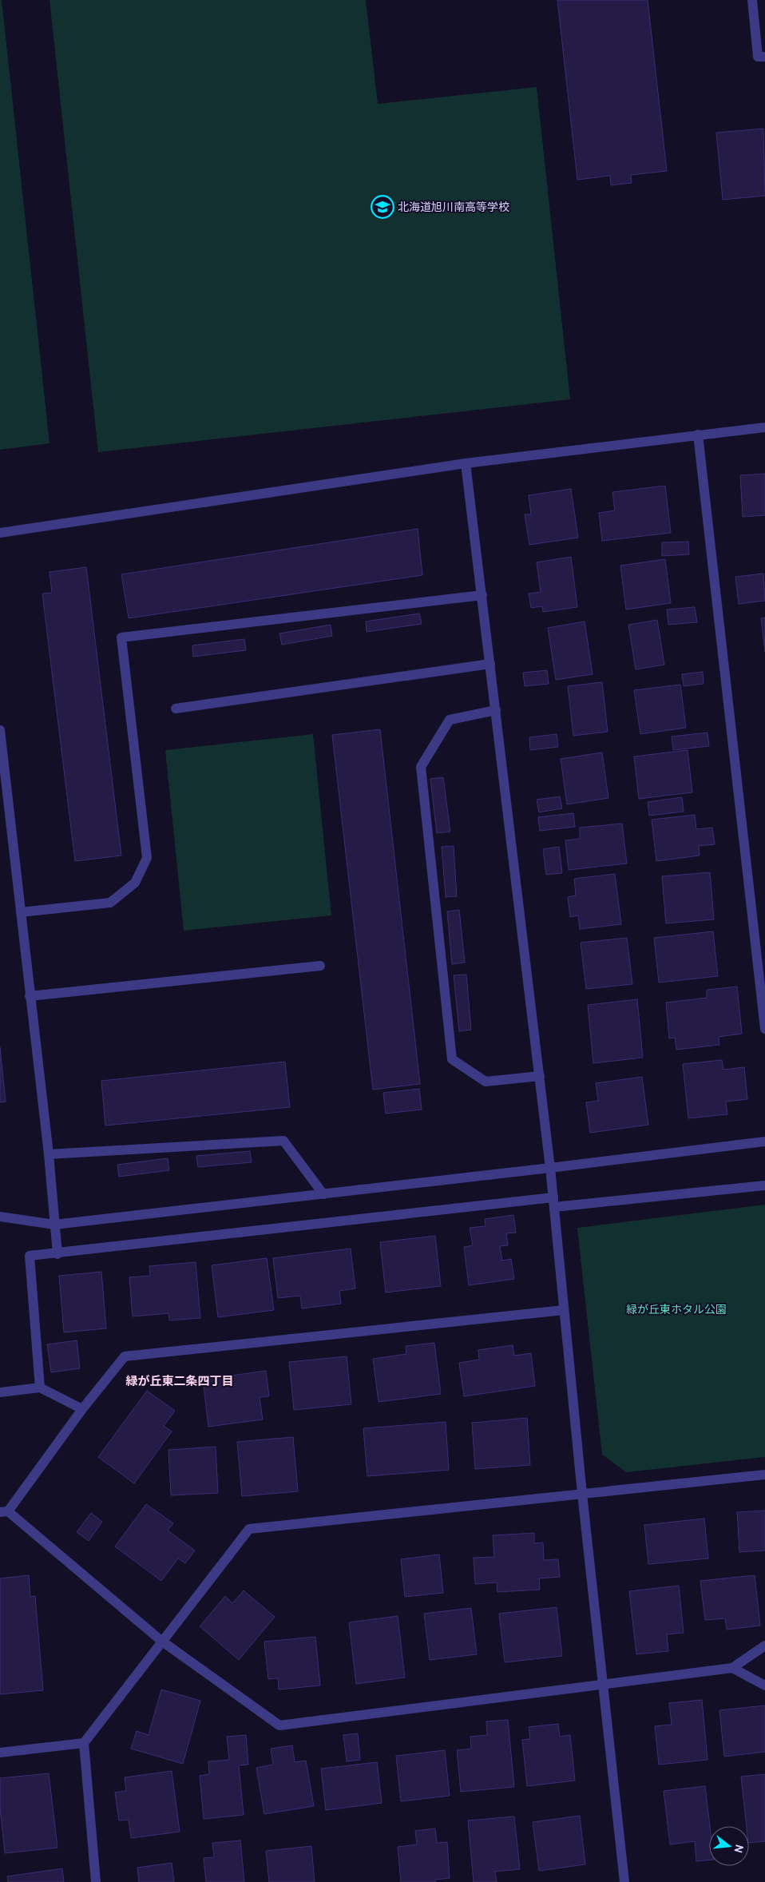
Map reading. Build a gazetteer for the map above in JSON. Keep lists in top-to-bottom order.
{
  "districts": ["緑が丘東二条四丁目"],
  "parks": ["緑が丘東ホタル公園"],
  "places": {
    "school or university": ["北海道旭川南高等学校"]
  },
  "north": "right"
}
